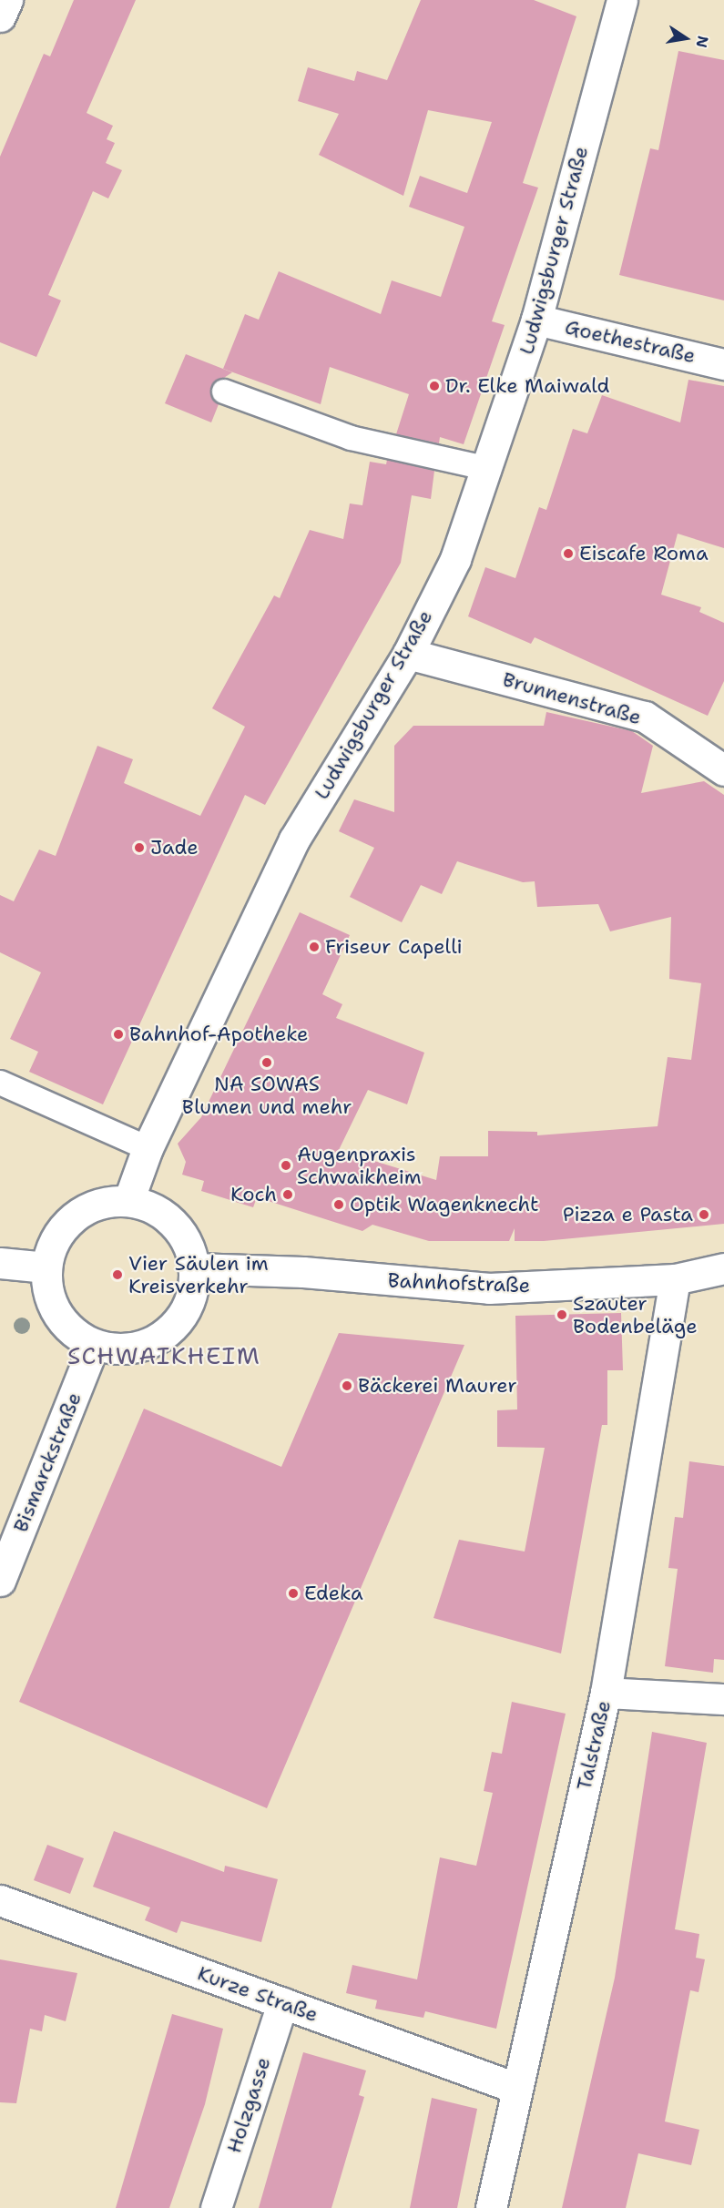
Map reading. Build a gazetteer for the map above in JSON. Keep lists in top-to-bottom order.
{
  "streets": {
    "street": [
      "Ludwigsburger Straße",
      "Goethestraße",
      "Brunnenstraße",
      "Bahnhofstraße",
      "Bismarckstraße",
      "Talstraße",
      "Kurze Straße",
      "Holzgasse"
    ]
  },
  "crossings": [
    ["Ludwigsburger Straße", "Goethestraße"],
    ["Ludwigsburger Straße", "Brunnenstraße"],
    ["Ludwigsburger Straße", "Bahnhofstraße"],
    ["Ludwigsburger Straße", "Bismarckstraße"],
    ["Bahnhofstraße", "Bismarckstraße"],
    ["Bahnhofstraße", "Talstraße"],
    ["Talstraße", "Kurze Straße"],
    ["Kurze Straße", "Holzgasse"]
  ],
  "districts": ["SCHWAIKHEIM"],
  "places": [
    "Dr. Elke Maiwald",
    "Eiscafe Roma",
    "Jade",
    "Friseur Capelli",
    "Bahnhof-Apotheke",
    "NA SOWAS Blumen und mehr",
    "Augenpraxis Schwaikheim",
    "Koch",
    "Optik Wagenknecht",
    "Pizza e Pasta",
    "Vier Säulen im Kreisverkehr",
    "Szauter Bodenbeläge",
    "Bäckerei Maurer",
    "Edeka"
  ],
  "north": "right"
}
